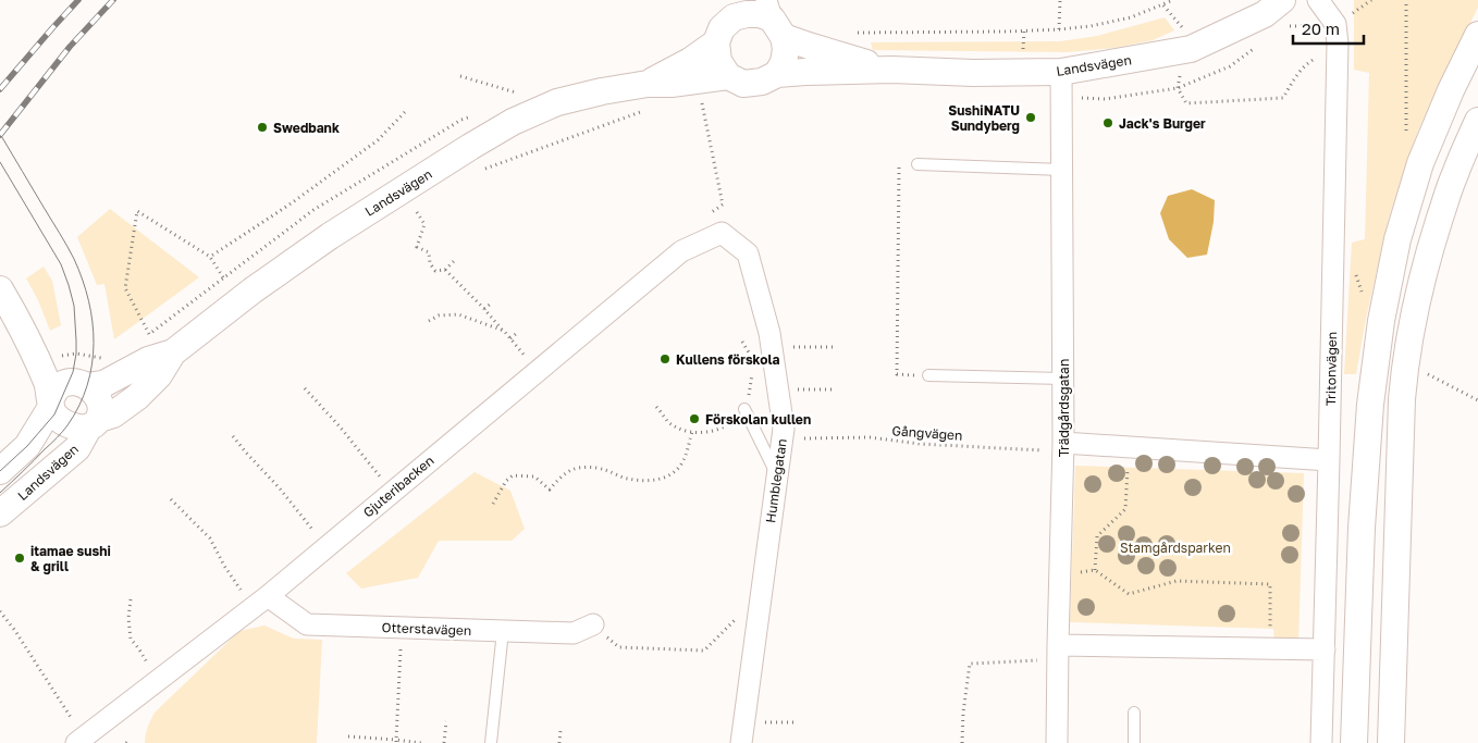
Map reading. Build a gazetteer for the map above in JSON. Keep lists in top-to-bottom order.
{
  "streets": {
    "street": [
      "Landsvägen",
      "Tritonvägen",
      "Trädgårdsgatan",
      "Humblegatan",
      "Gjuteribacken",
      "Otterstavägen"
    ],
    "path": ["Gångvägen"]
  },
  "crossings": [
    ["Landsvägen", "Trädgårdsgatan"],
    ["Trädgårdsgatan", "Gångvägen"],
    ["Humblegatan", "Gjuteribacken"],
    ["Gjuteribacken", "Otterstavägen"]
  ],
  "parks": ["Stamgårdsparken"],
  "places": [
    "SushiNATU Sundyberg",
    "Jack's Burger",
    "Swedbank",
    "Kullens förskola",
    "Förskolan kullen",
    "itamae sushi & grill"
  ],
  "scale_bar": "20 m"
}
